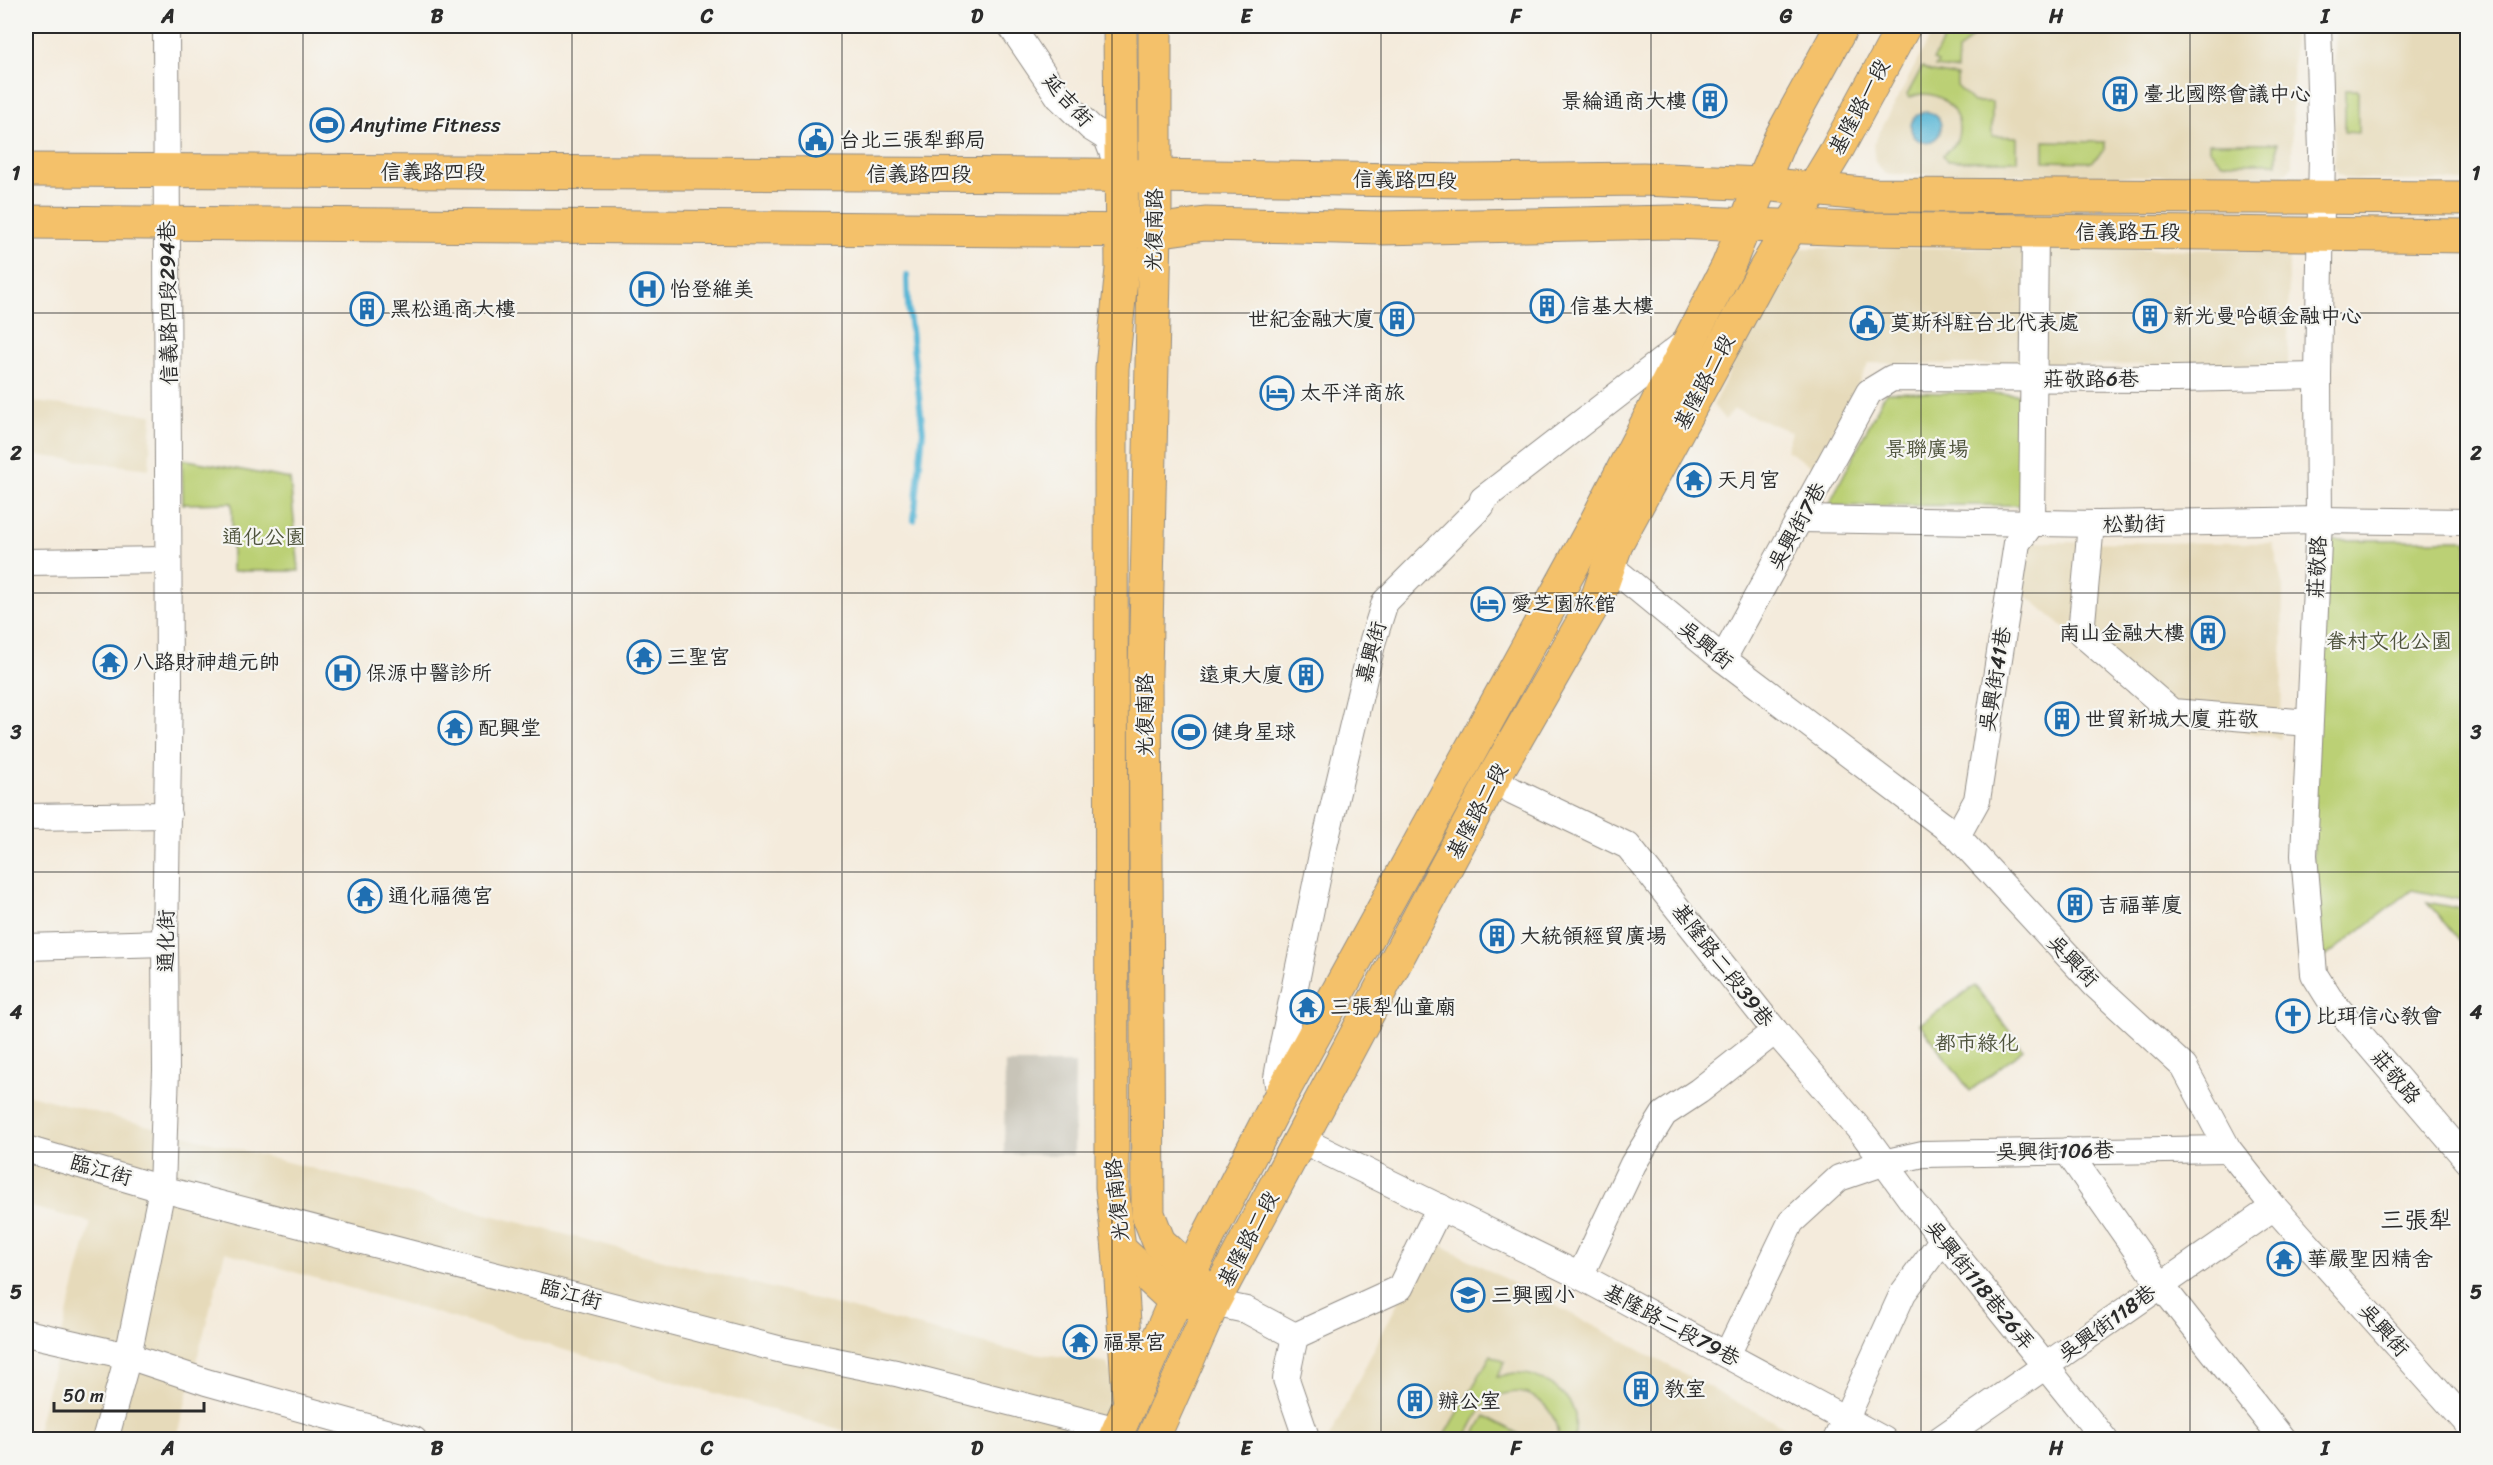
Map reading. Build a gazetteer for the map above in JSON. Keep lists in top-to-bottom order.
{
  "streets": {
    "main road": [
      "基隆路一段",
      "信義路四段",
      "光復南路",
      "信義路五段",
      "基隆路二段"
    ],
    "street": [
      "延吉街",
      "信義路四段294巷",
      "莊敬路6巷",
      "松勤街",
      "吳興街7巷",
      "莊敬路",
      "吳興街",
      "嘉興街",
      "吳興街41巷",
      "通化街",
      "基隆路二段39巷",
      "吳興街106巷",
      "臨江街",
      "吳興街118巷26弄",
      "吳興街118巷",
      "基隆路二段79巷"
    ]
  },
  "crossings": [
    ["延吉街", "信義路四段"],
    ["延吉街", "光復南路"],
    ["基隆路一段", "信義路四段"],
    ["基隆路一段", "信義路五段"],
    ["基隆路一段", "基隆路二段"],
    ["信義路四段", "光復南路"],
    ["信義路四段", "信義路五段"],
    ["信義路四段", "信義路四段294巷"],
    ["信義路四段", "基隆路二段"],
    ["光復南路", "基隆路二段"],
    ["信義路五段", "基隆路二段"],
    ["信義路五段", "莊敬路"],
    ["信義路四段294巷", "通化街"],
    ["莊敬路6巷", "吳興街7巷"],
    ["莊敬路6巷", "莊敬路"],
    ["基隆路二段", "吳興街"],
    ["基隆路二段", "嘉興街"],
    ["基隆路二段", "基隆路二段39巷"],
    ["基隆路二段", "臨江街"],
    ["基隆路二段", "基隆路二段79巷"],
    ["松勤街", "吳興街7巷"],
    ["松勤街", "莊敬路"],
    ["松勤街", "吳興街41巷"],
    ["吳興街7巷", "吳興街"],
    ["吳興街", "吳興街41巷"],
    ["吳興街", "吳興街106巷"],
    ["吳興街", "吳興街118巷"],
    ["通化街", "臨江街"],
    ["基隆路二段39巷", "吳興街106巷"],
    ["基隆路二段39巷", "吳興街118巷26弄"],
    ["吳興街106巷", "基隆路二段79巷"],
    ["吳興街118巷26弄", "吳興街118巷"]
  ],
  "districts": ["三張犁"],
  "parks": [
    "景聯廣場",
    "通化公園",
    "眷村文化公園",
    "都市綠化"
  ],
  "places": {
    "building": [
      "臺北國際會議中心",
      "景綸通商大樓",
      "信基大樓",
      "黑松通商大樓",
      "新光曼哈頓金融中心",
      "世紀金融大廈",
      "南山金融大樓",
      "遠東大廈",
      "世貿新城大廈 莊敬",
      "吉福華廈",
      "大統領經貿廣場",
      "教室",
      "辦公室"
    ],
    "sports": ["Anytime Fitness", "健身星球"],
    "public building": ["台北三張犁郵局", "莫斯科駐台北代表處"],
    "hospital": ["怡登維美", "保源中醫診所"],
    "hotel": ["太平洋商旅", "愛芝園旅館"],
    "temple": [
      "天月宮",
      "三聖宮",
      "八路財神趙元帥",
      "配興堂",
      "通化福德宮",
      "三張犁仙童廟",
      "華嚴聖因精舍",
      "福景宮"
    ],
    "church": ["比珥信心教會"],
    "school or university": ["三興國小"]
  },
  "scale_bar": "50 m",
  "grid": {
    "columns": [
      "A",
      "B",
      "C",
      "D",
      "E",
      "F",
      "G",
      "H",
      "I"
    ],
    "rows": [
      "1",
      "2",
      "3",
      "4",
      "5"
    ]
  }
}
